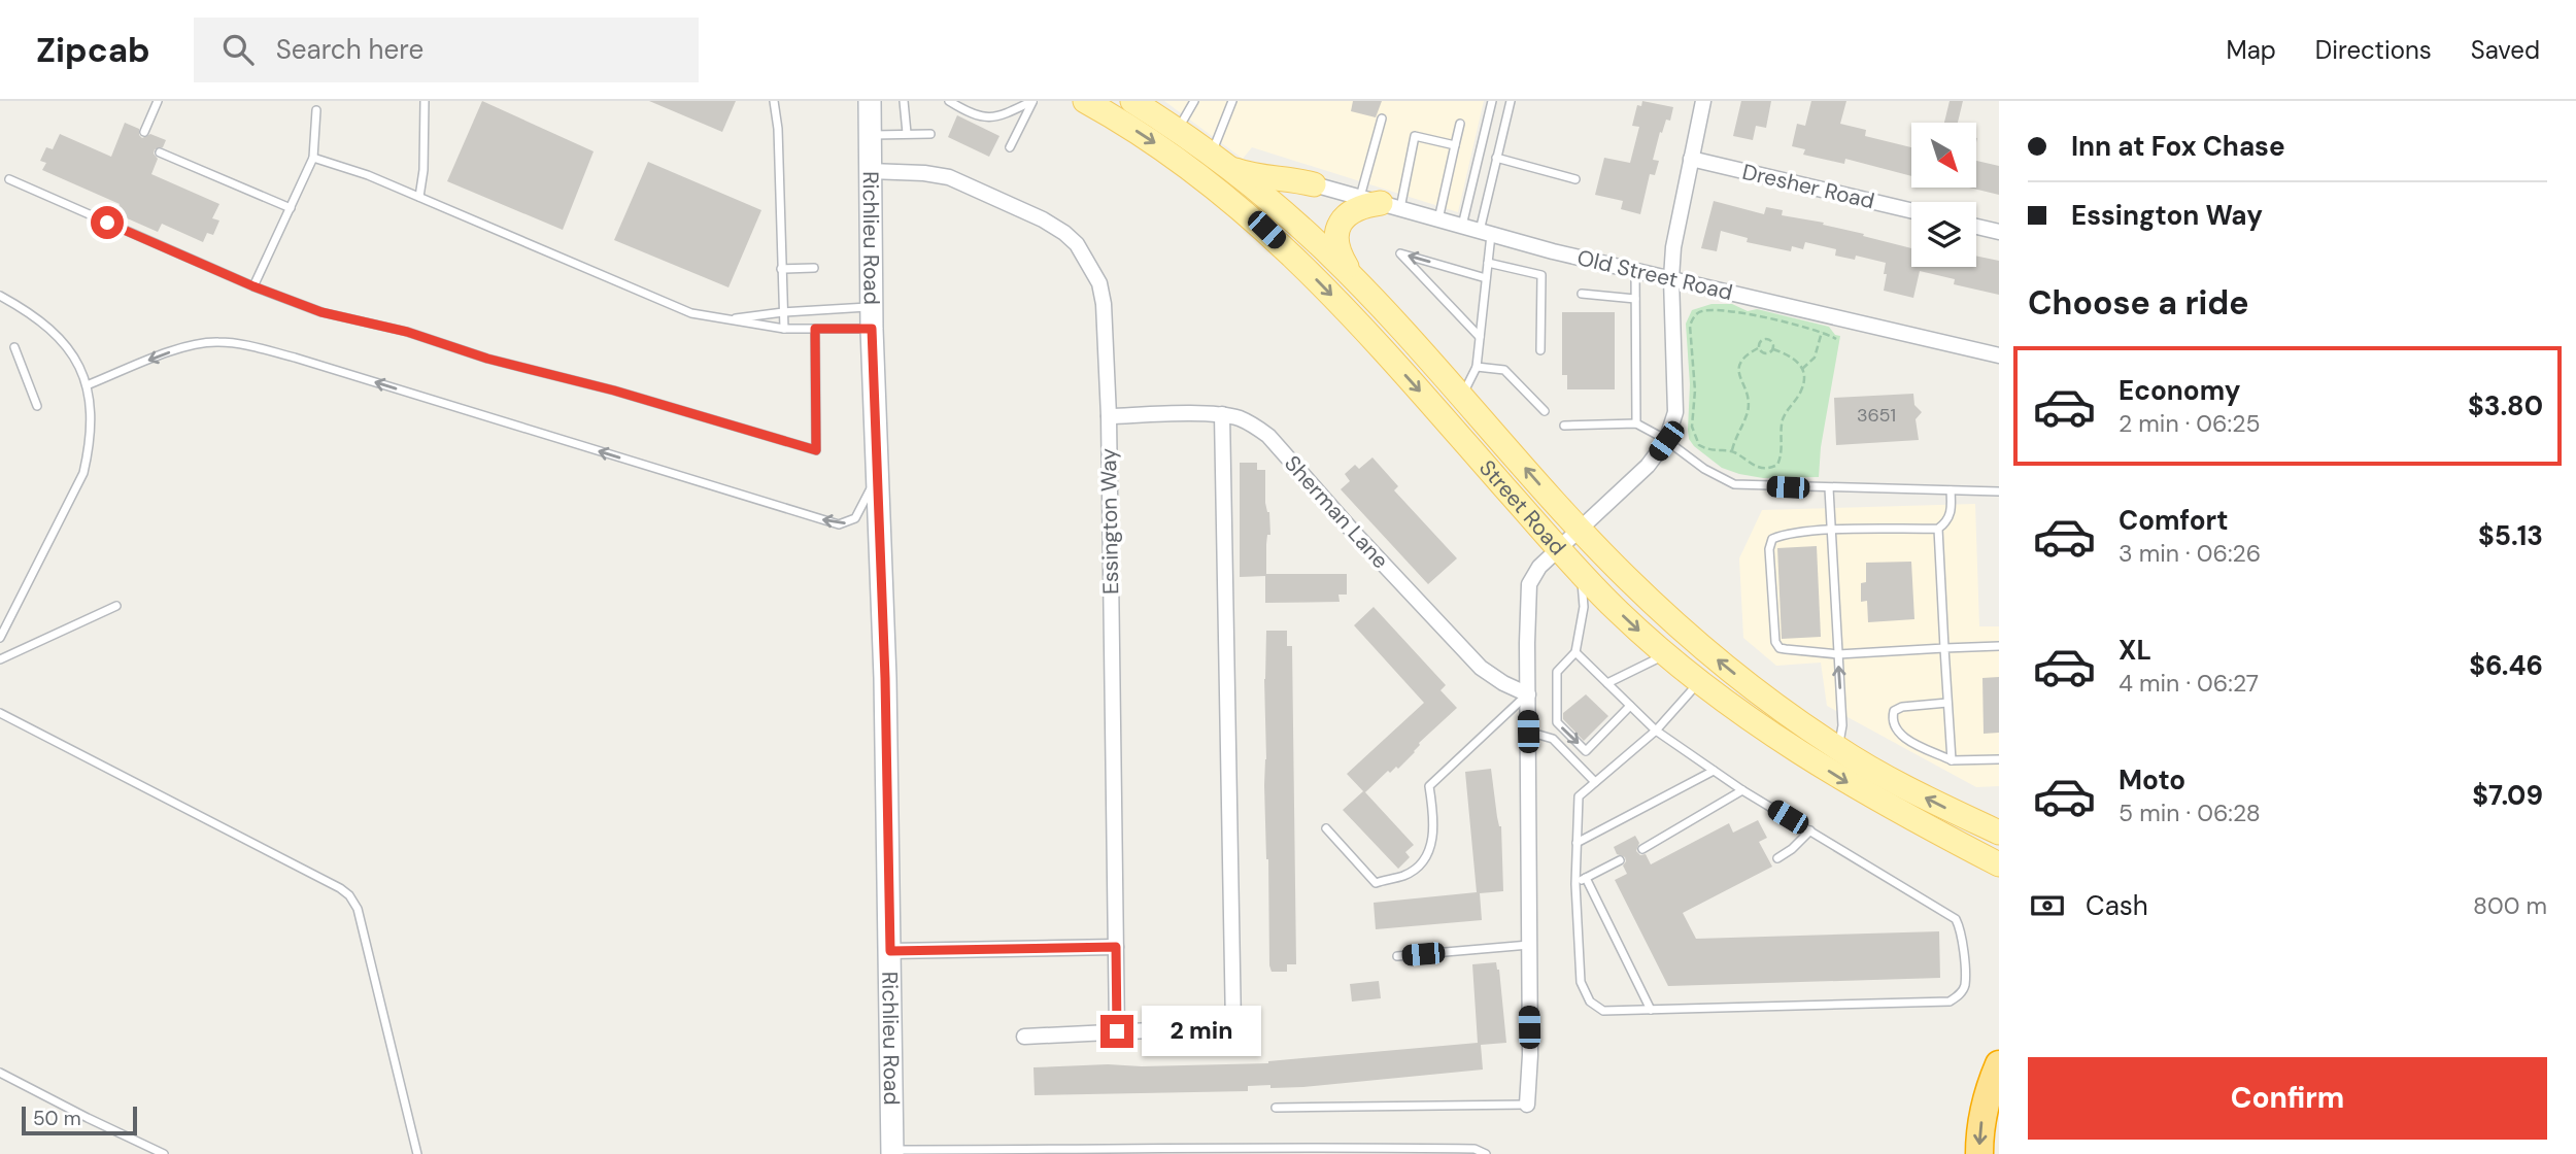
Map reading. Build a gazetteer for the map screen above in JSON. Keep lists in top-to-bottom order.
{
  "streets": {
    "main road": ["Richlieu Road", "Street Road"],
    "street": [
      "Dresher Road",
      "Old Street Road",
      "Sherman Lane",
      "Essington Way"
    ]
  },
  "crossings": [
    ["Richlieu Road", "Essington Way"],
    ["Sherman Lane", "Essington Way"]
  ],
  "house_numbers": ["3651"],
  "scale_bar": "50 m",
  "north": "bottom right",
  "page": {
    "header": "Zipcab",
    "search": "Search here",
    "nav": ["Map", "Directions", "Saved"],
    "banner": ["Inn at Fox Chase", "Essington Way"],
    "heading": "Choose a ride",
    "list": [
      {
        "name": "Economy",
        "note": "2 min · 06:25",
        "value": "$3.80"
      },
      {
        "name": "Comfort",
        "note": "3 min · 06:26",
        "value": "$5.13"
      },
      {
        "name": "XL",
        "note": "4 min · 06:27",
        "value": "$6.46"
      },
      {
        "name": "Moto",
        "note": "5 min · 06:28",
        "value": "$7.09"
      }
    ],
    "pay": ["Cash", "800 m"],
    "bubble": "2 min",
    "buttons": "Confirm",
    "scale": "50 m"
  }
}
